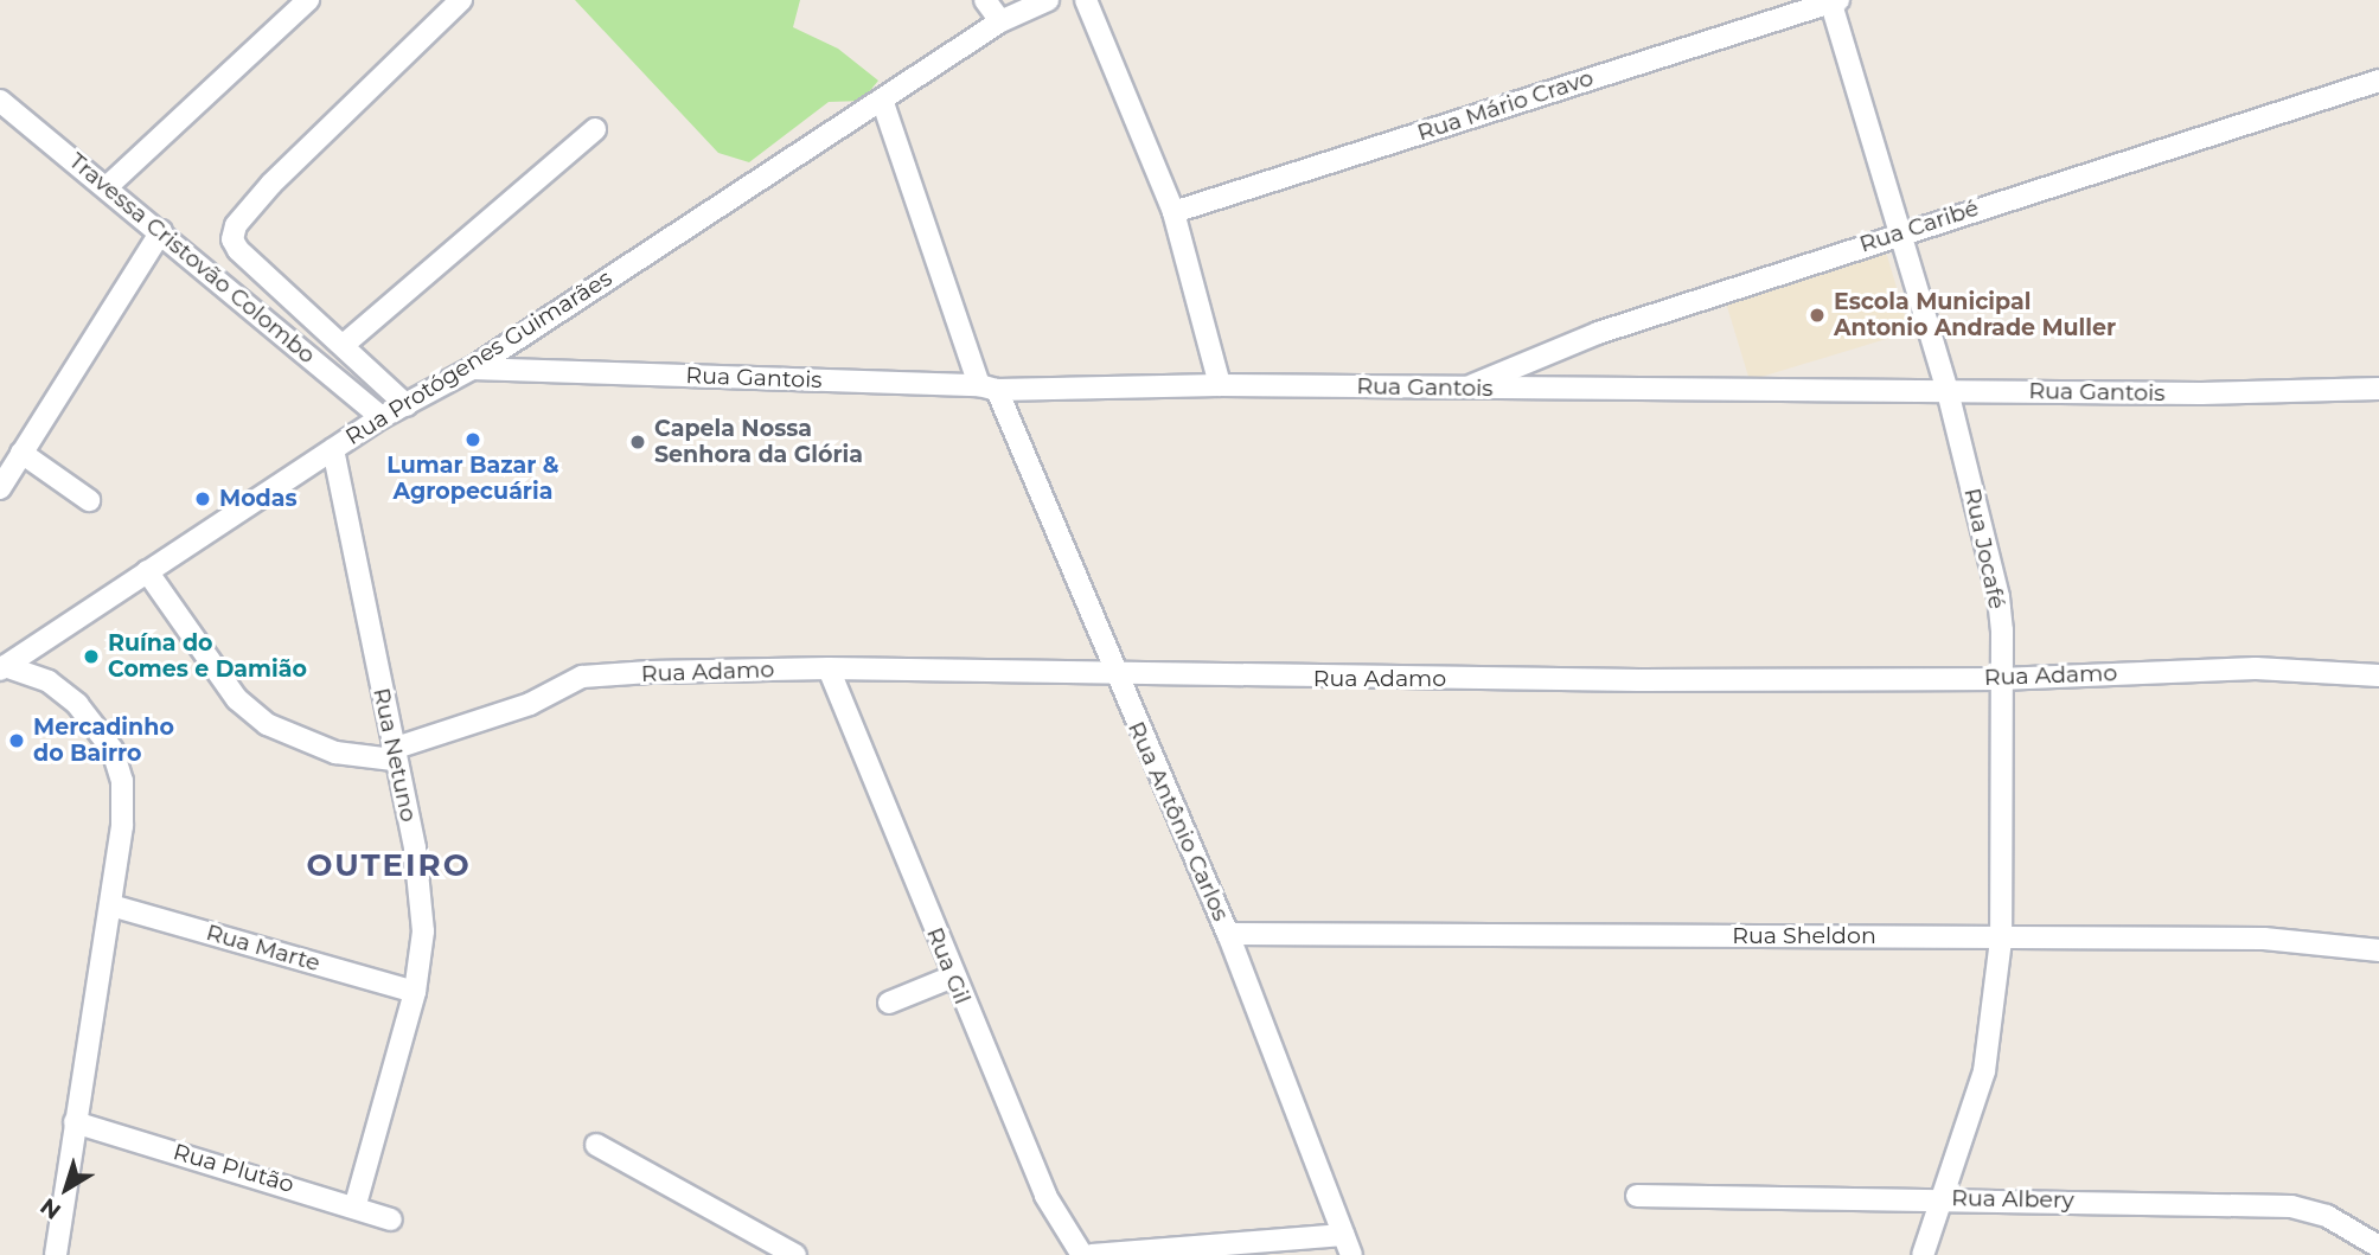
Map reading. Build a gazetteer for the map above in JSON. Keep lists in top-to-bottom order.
{
  "streets": {
    "street": [
      "Rua Mário Cravo",
      "Rua Caribé",
      "Travessa Cristovão Colombo",
      "Rua Protógenes Guimarães",
      "Rua Gantois",
      "Rua Jocafé",
      "Rua Adamo",
      "Rua Netuno",
      "Rua Antônio Carlos",
      "Rua Sheldon",
      "Rua Marte",
      "Rua Gil",
      "Rua Plutão",
      "Rua Albery"
    ]
  },
  "crossings": [
    ["Rua Mário Cravo", "Rua Jocafé"],
    ["Rua Caribé", "Rua Gantois"],
    ["Rua Caribé", "Rua Jocafé"],
    ["Travessa Cristovão Colombo", "Rua Protógenes Guimarães"],
    ["Rua Protógenes Guimarães", "Rua Gantois"],
    ["Rua Protógenes Guimarães", "Rua Netuno"],
    ["Rua Protógenes Guimarães", "Rua Antônio Carlos"],
    ["Rua Gantois", "Rua Jocafé"],
    ["Rua Gantois", "Rua Antônio Carlos"],
    ["Rua Jocafé", "Rua Adamo"],
    ["Rua Jocafé", "Rua Sheldon"],
    ["Rua Jocafé", "Rua Albery"],
    ["Rua Adamo", "Rua Netuno"],
    ["Rua Adamo", "Rua Antônio Carlos"],
    ["Rua Adamo", "Rua Gil"],
    ["Rua Netuno", "Rua Marte"],
    ["Rua Netuno", "Rua Plutão"],
    ["Rua Antônio Carlos", "Rua Sheldon"]
  ],
  "districts": ["OUTEIRO"],
  "places": [
    "Escola Municipal Antonio Andrade Muller",
    "Lumar Bazar & Agropecuária",
    "Capela Nossa Senhora da Glória",
    "Modas",
    "Ruína do Comes e Damião",
    "Mercadinho do Bairro"
  ],
  "north": "bottom left"
}
